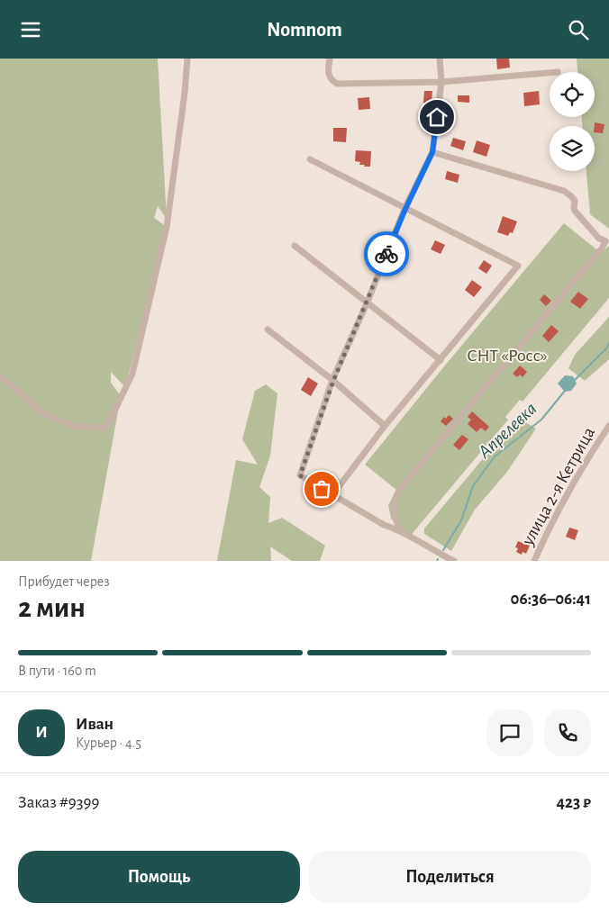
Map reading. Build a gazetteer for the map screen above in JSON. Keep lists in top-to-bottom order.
{
  "streets": {
    "street": ["улица 2-я Кетрица"]
  },
  "water": ["Апрелевка"],
  "parks": ["СНТ «Росс»"],
  "page": {
    "header": "Nomnom",
    "heading": ["2 мин", "Прибудет через", "06:36–06:41"],
    "panel": [
      "Иван",
      "Курьер · 4.5",
      "Заказ #9399",
      "423 ₽"
    ],
    "bar": "В пути · 160 m",
    "round": "И",
    "buttons": ["Помощь", "Поделиться"]
  }
}
